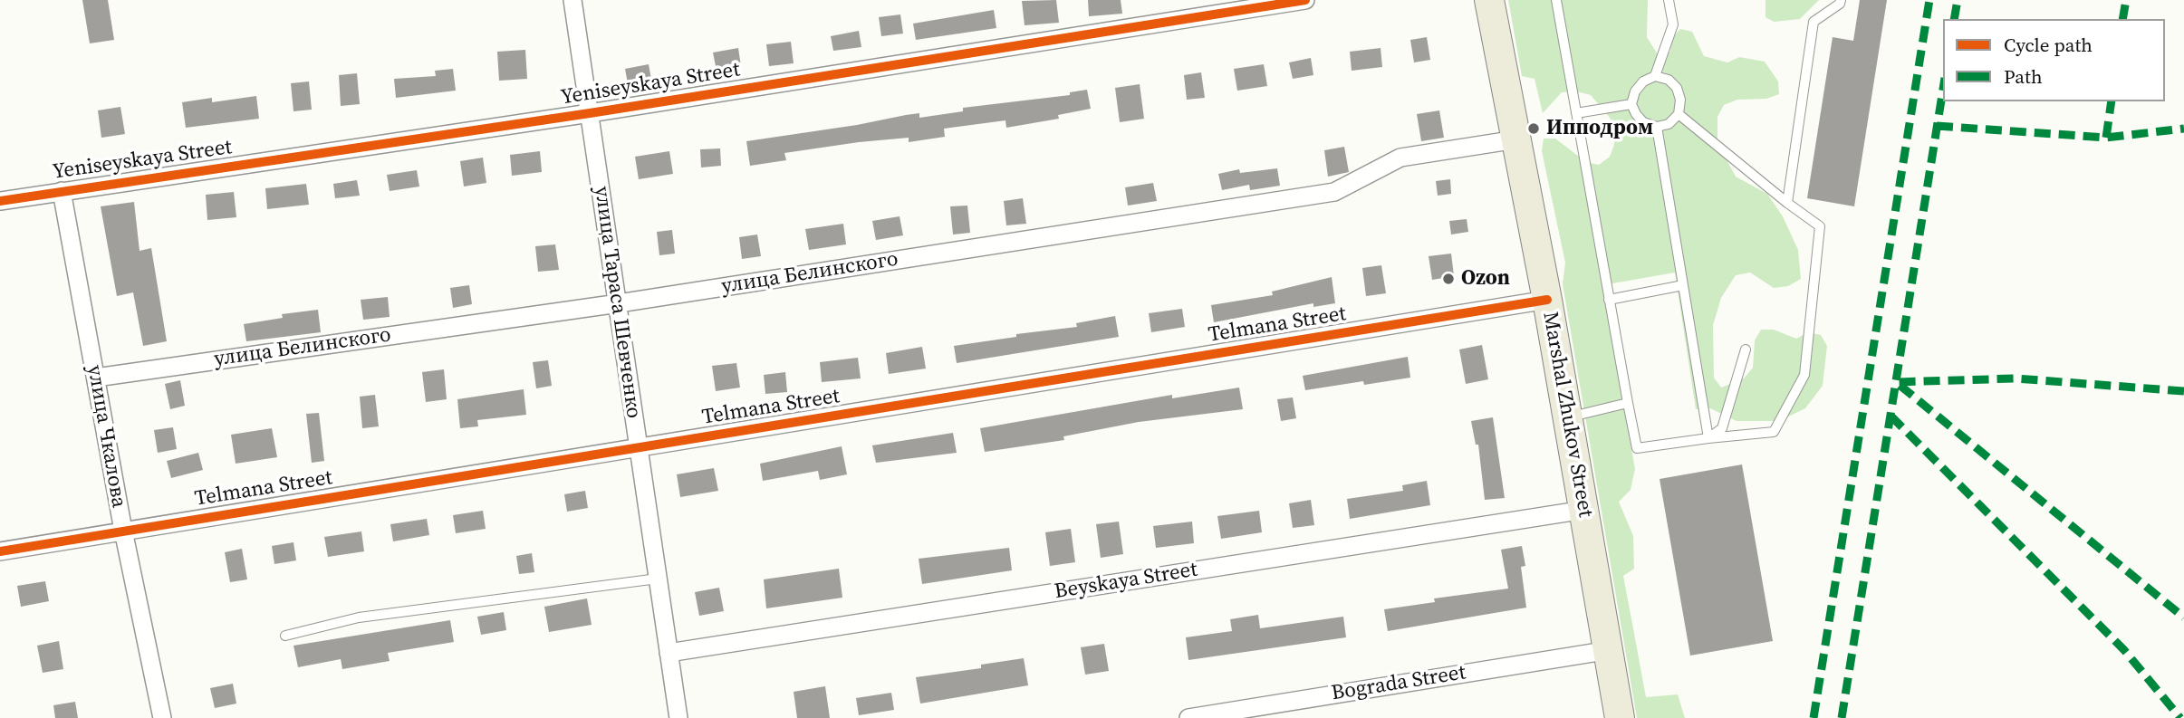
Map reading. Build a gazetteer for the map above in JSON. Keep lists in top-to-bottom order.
{
  "streets": {
    "main road": ["Marshal Zhukov Street"],
    "street": [
      "Yeniseyskaya Street",
      "улица Белинского",
      "улица Тараса Шевченко",
      "Telmana Street",
      "улица Чкалова",
      "Beyskaya Street",
      "Bograda Street"
    ]
  },
  "crossings": [
    ["Yeniseyskaya Street", "улица Тараса Шевченко"],
    ["Yeniseyskaya Street", "улица Чкалова"],
    ["улица Белинского", "улица Тараса Шевченко"],
    ["улица Белинского", "Marshal Zhukov Street"],
    ["улица Белинского", "улица Чкалова"],
    ["улица Тараса Шевченко", "Telmana Street"],
    ["улица Тараса Шевченко", "Beyskaya Street"],
    ["Telmana Street", "Marshal Zhukov Street"],
    ["Telmana Street", "улица Чкалова"],
    ["Marshal Zhukov Street", "Beyskaya Street"],
    ["Marshal Zhukov Street", "Bograda Street"]
  ],
  "places": ["Ипподром", "Ozon"],
  "legend": ["Cycle path", "Path"]
}
